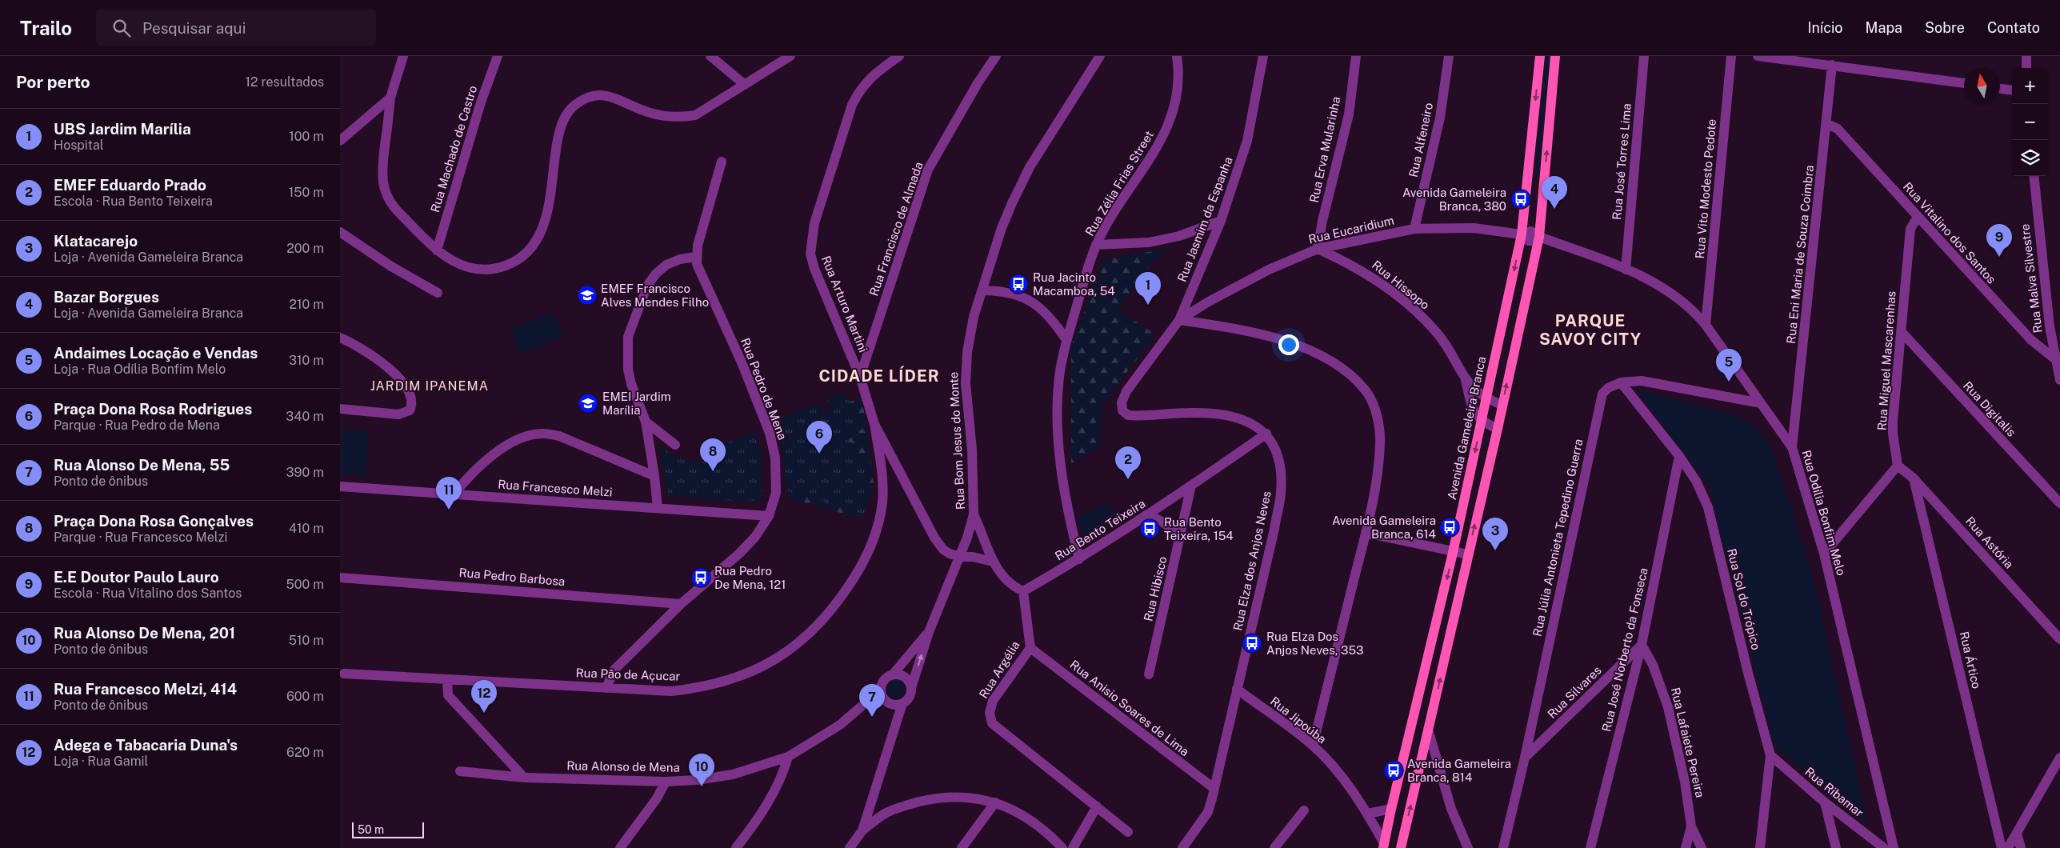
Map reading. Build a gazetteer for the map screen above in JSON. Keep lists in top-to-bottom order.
{
  "streets": {
    "main road": ["Avenida Gameleira Branca"],
    "street": [
      "Rua Alfeneiro",
      "Rua Machado de Castro",
      "Rua Erva Mularinha",
      "Rua José Torres Lima",
      "Rua Zélia Frias Street",
      "Rua Vito Modesto Pedote",
      "Rua Jasmim da Espanha",
      "Rua Francisco de Almada",
      "Rua Eucaridium",
      "Rua Vitalino dos Santos",
      "Rua Eni Maria de Souza Coimbra",
      "Rua Malva Silvestre",
      "Rua Hissopo",
      "Rua Arturo Martini",
      "Rua Miguel Mascarenhas",
      "Rua Pedro de Mena",
      "Rua Digitalis",
      "Rua Bom Jesus do Monte",
      "Rua Francesco Melzi",
      "Rua Odília Bonfim Melo",
      "Rua Bento Teixeira",
      "Rua Júlia Antonieta Tepedino Guerra",
      "Rua Astória",
      "Rua Elza dos Anjos Neves",
      "Rua Pedro Barbosa",
      "Rua Hibisco",
      "Rua Sol do Trópico",
      "Rua José Norberto da Fonseca",
      "Rua Ártico",
      "Rua Argélia",
      "Rua Pão de Açucar",
      "Rua Silvares",
      "Rua Anisio Soares de Lima",
      "Rua Jipoúba",
      "Rua Lafaiete Pereira",
      "Rua Alonso de Mena",
      "Rua Ribamar"
    ]
  },
  "crossings": [
    ["Rua Alfeneiro", "Rua Eucaridium"],
    ["Rua Erva Mularinha", "Rua Eucaridium"],
    ["Rua Erva Mularinha", "Rua Hissopo"],
    ["Rua José Torres Lima", "Rua Odília Bonfim Melo"],
    ["Rua Zélia Frias Street", "Rua Bento Teixeira"],
    ["Rua Vito Modesto Pedote", "Rua Odília Bonfim Melo"],
    ["Rua Jasmim da Espanha", "Rua Eucaridium"],
    ["Rua Jasmim da Espanha", "Rua Elza dos Anjos Neves"],
    ["Rua Francisco de Almada", "Rua Arturo Martini"],
    ["Rua Eucaridium", "Rua Hissopo"],
    ["Rua Eucaridium", "Avenida Gameleira Branca"],
    ["Rua Eucaridium", "Rua Odília Bonfim Melo"],
    ["Rua Eucaridium", "Rua Elza dos Anjos Neves"],
    ["Rua Vitalino dos Santos", "Rua Eni Maria de Souza Coimbra"],
    ["Rua Vitalino dos Santos", "Rua Malva Silvestre"],
    ["Rua Vitalino dos Santos", "Rua Miguel Mascarenhas"],
    ["Rua Eni Maria de Souza Coimbra", "Rua Odília Bonfim Melo"],
    ["Rua Hissopo", "Avenida Gameleira Branca"],
    ["Rua Arturo Martini", "Rua Bom Jesus do Monte"],
    ["Rua Arturo Martini", "Rua Pão de Açucar"],
    ["Rua Miguel Mascarenhas", "Rua Digitalis"],
    ["Rua Miguel Mascarenhas", "Rua Astória"],
    ["Rua Pedro de Mena", "Rua Francesco Melzi"],
    ["Rua Pedro de Mena", "Rua Pedro Barbosa"],
    ["Rua Pedro de Mena", "Rua Pão de Açucar"],
    ["Avenida Gameleira Branca", "Rua Jipoúba"],
    ["Rua Bom Jesus do Monte", "Rua Alonso de Mena"],
    ["Rua Odília Bonfim Melo", "Rua Júlia Antonieta Tepedino Guerra"],
    ["Rua Bento Teixeira", "Rua Elza dos Anjos Neves"],
    ["Rua Bento Teixeira", "Rua Hibisco"],
    ["Rua Bento Teixeira", "Rua Argélia"],
    ["Rua Júlia Antonieta Tepedino Guerra", "Rua Sol do Trópico"],
    ["Rua Júlia Antonieta Tepedino Guerra", "Rua Silvares"],
    ["Rua Astória", "Rua Ártico"],
    ["Rua Elza dos Anjos Neves", "Rua Anisio Soares de Lima"],
    ["Rua Elza dos Anjos Neves", "Rua Jipoúba"],
    ["Rua Sol do Trópico", "Rua José Norberto da Fonseca"],
    ["Rua Sol do Trópico", "Rua Ribamar"],
    ["Rua José Norberto da Fonseca", "Rua Silvares"],
    ["Rua José Norberto da Fonseca", "Rua Lafaiete Pereira"],
    ["Rua Argélia", "Rua Anisio Soares de Lima"],
    ["Rua Silvares", "Rua Lafaiete Pereira"]
  ],
  "districts": ["PARQUE SAVOY CITY", "CIDADE LÍDER", "JARDIM IPANEMA"],
  "places": {
    "bus stop": [
      "Avenida Gameleira Branca, 380",
      "Rua Jacinto Macamboa, 54",
      "Avenida Gameleira Branca, 614",
      "Rua Bento Teixeira, 154",
      "Rua Pedro De Mena, 121",
      "Rua Elza Dos Anjos Neves, 353",
      "Avenida Gameleira Branca, 814"
    ],
    "school or university": ["EMEF Francisco Alves Mendes Filho", "EMEI Jardim Marília"]
  },
  "scale_bar": "50 m",
  "north": "top",
  "page": {
    "header": "Trailo",
    "search": "Pesquisar aqui",
    "nav": [
      "Início",
      "Mapa",
      "Sobre",
      "Contato"
    ],
    "heading": ["Por perto", "12 resultados"],
    "map_buttons": ["+", "−"],
    "list": [
      {
        "mark": "1",
        "name": "UBS Jardim Marília",
        "note": "Hospital",
        "value": "100 m"
      },
      {
        "mark": "2",
        "name": "EMEF Eduardo Prado",
        "note": "Escola · Rua Bento Teixeira",
        "value": "150 m"
      },
      {
        "mark": "3",
        "name": "Klatacarejo",
        "note": "Loja · Avenida Gameleira Branca",
        "value": "200 m"
      },
      {
        "mark": "4",
        "name": "Bazar Borgues",
        "note": "Loja · Avenida Gameleira Branca",
        "value": "210 m"
      },
      {
        "mark": "5",
        "name": "Andaimes Locação e Vendas",
        "note": "Loja · Rua Odília Bonfim Melo",
        "value": "310 m"
      },
      {
        "mark": "6",
        "name": "Praça Dona Rosa Rodrigues",
        "note": "Parque · Rua Pedro de Mena",
        "value": "340 m"
      },
      {
        "mark": "7",
        "name": "Rua Alonso De Mena, 55",
        "note": "Ponto de ônibus",
        "value": "390 m"
      },
      {
        "mark": "8",
        "name": "Praça Dona Rosa Gonçalves",
        "note": "Parque · Rua Francesco Melzi",
        "value": "410 m"
      },
      {
        "mark": "9",
        "name": "E.E Doutor Paulo Lauro",
        "note": "Escola · Rua Vitalino dos Santos",
        "value": "500 m"
      },
      {
        "mark": "10",
        "name": "Rua Alonso De Mena, 201",
        "note": "Ponto de ônibus",
        "value": "510 m"
      },
      {
        "mark": "11",
        "name": "Rua Francesco Melzi, 414",
        "note": "Ponto de ônibus",
        "value": "600 m"
      },
      {
        "mark": "12",
        "name": "Adega e Tabacaria Duna's",
        "note": "Loja · Rua Gamil",
        "value": "620 m"
      }
    ],
    "pins": [
      "4",
      "9",
      "1",
      "5",
      "6",
      "8",
      "2",
      "11",
      "3",
      "12",
      "7",
      "10"
    ],
    "scale": "50 m"
  }
}
